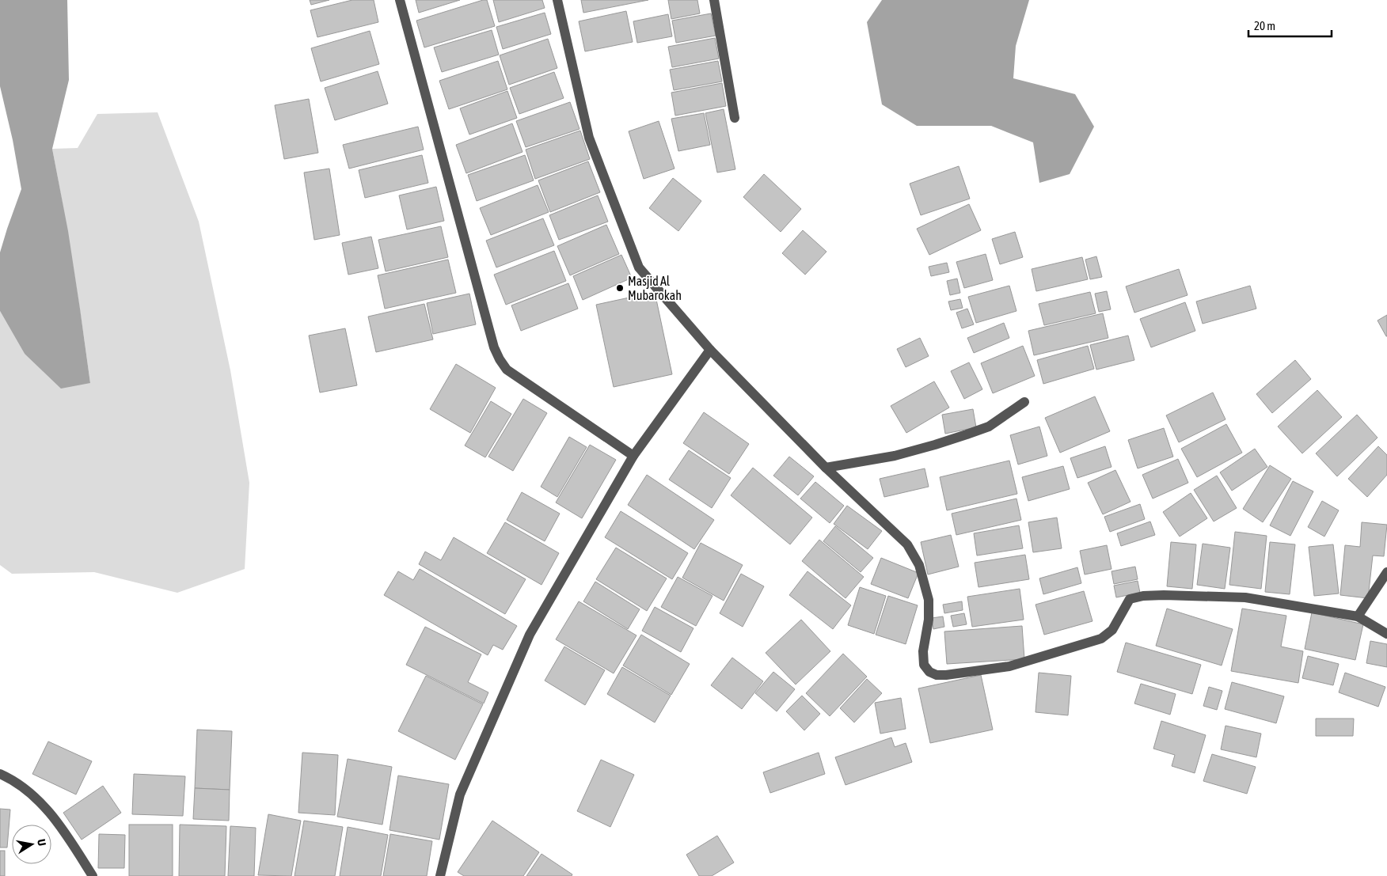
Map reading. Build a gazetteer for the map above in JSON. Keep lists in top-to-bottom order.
{
  "places": ["Masjid Al Mubarokah"],
  "scale_bar": "20 m",
  "north": "right"
}
